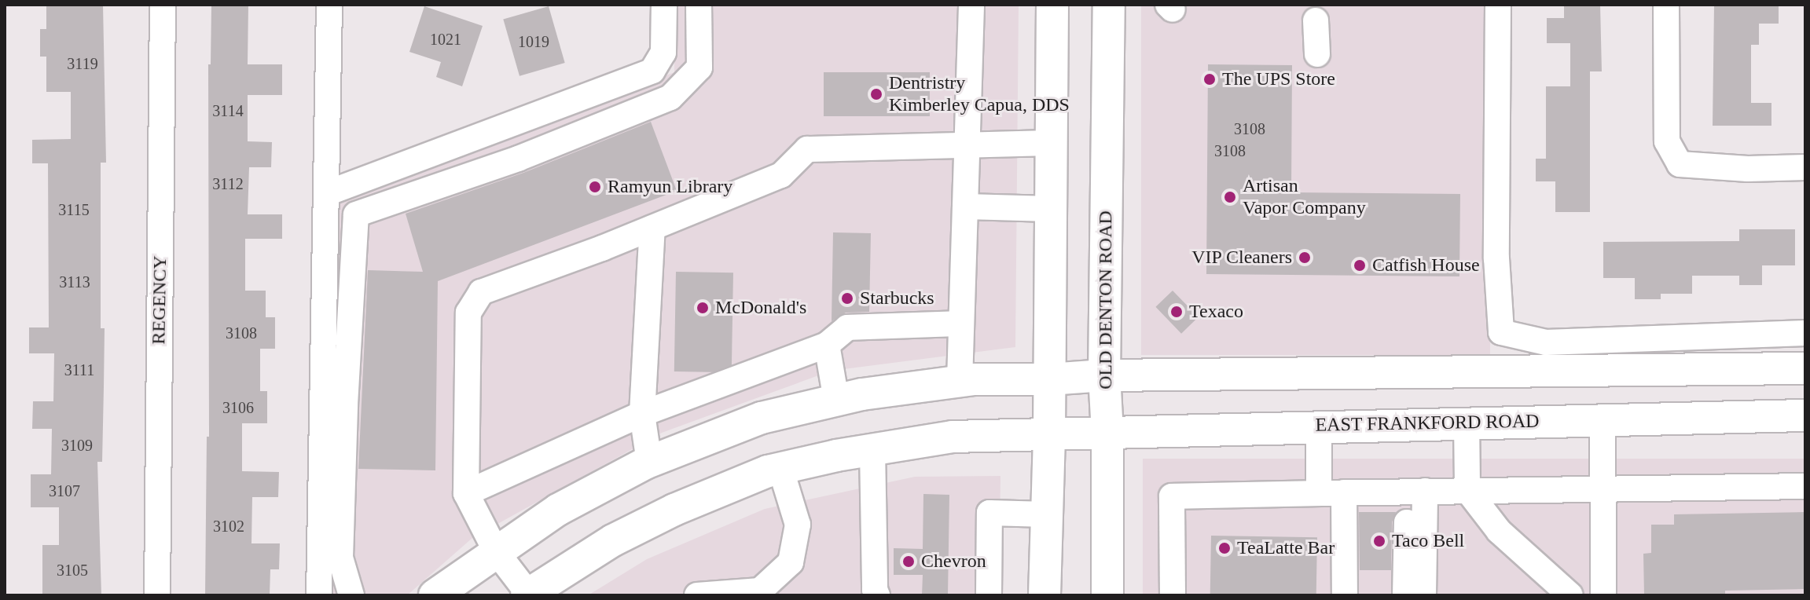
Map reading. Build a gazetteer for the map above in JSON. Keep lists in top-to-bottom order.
{
  "streets": {
    "main road": ["OLD DENTON ROAD", "EAST FRANKFORD ROAD"],
    "street": ["REGENCY"]
  },
  "crossings": [
    ["OLD DENTON ROAD", "EAST FRANKFORD ROAD"]
  ],
  "places": [
    "The UPS Store",
    "Dentristry Kimberley Capua, DDS",
    "Ramyun Library",
    "Artisan Vapor Company",
    "VIP Cleaners",
    "Catfish House",
    "Starbucks",
    "McDonald's",
    "Texaco",
    "Taco Bell",
    "TeaLatte Bar",
    "Chevron"
  ],
  "house_numbers": [
    "1021",
    "1019",
    "3119",
    "3114",
    "3108",
    "3108",
    "3112",
    "3115",
    "3113",
    "3108",
    "3111",
    "3106",
    "3109",
    "3107",
    "3102",
    "3105"
  ]
}
